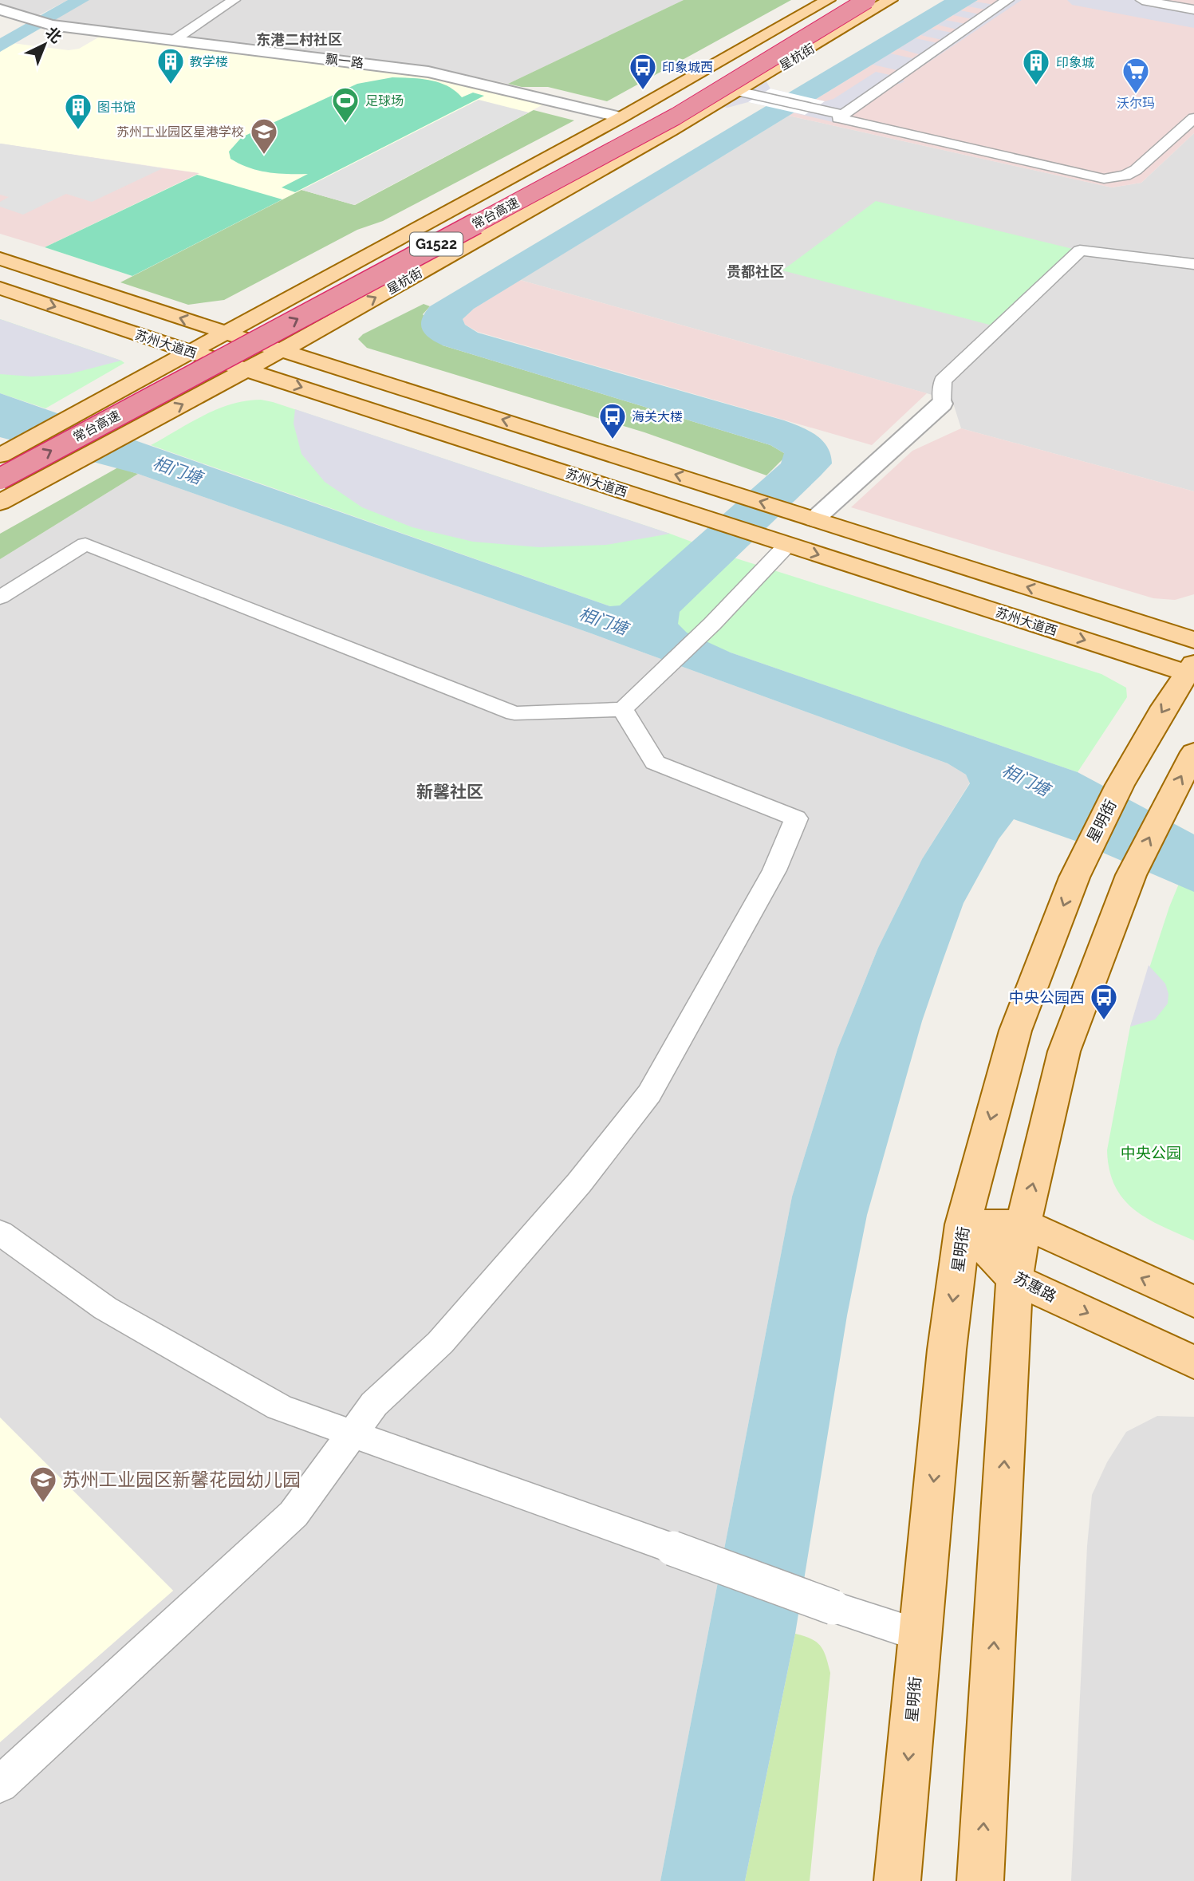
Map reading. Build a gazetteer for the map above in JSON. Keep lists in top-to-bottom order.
{
  "streets": {
    "highway": ["常台高速", "G1522"],
    "main road": [
      "星杭街",
      "苏州大道西",
      "星明街",
      "苏惠路"
    ],
    "street": ["飘一路"]
  },
  "crossings": [
    ["星杭街", "苏州大道西"],
    ["苏州大道西", "星明街"],
    ["星明街", "苏惠路"]
  ],
  "districts": ["东港二村社区", "贵都社区", "新馨社区"],
  "water": ["相门塘"],
  "parks": ["中央公园"],
  "places": {
    "building": ["教学楼", "印象城", "图书馆"],
    "bus stop": ["印象城西", "海关大楼", "中央公园西"],
    "supermarket": ["沃尔玛"],
    "sports": ["足球场"],
    "school or university": ["苏州工业园区星港学校", "苏州工业园区新馨花园幼儿园"]
  },
  "north": "top right"
}
